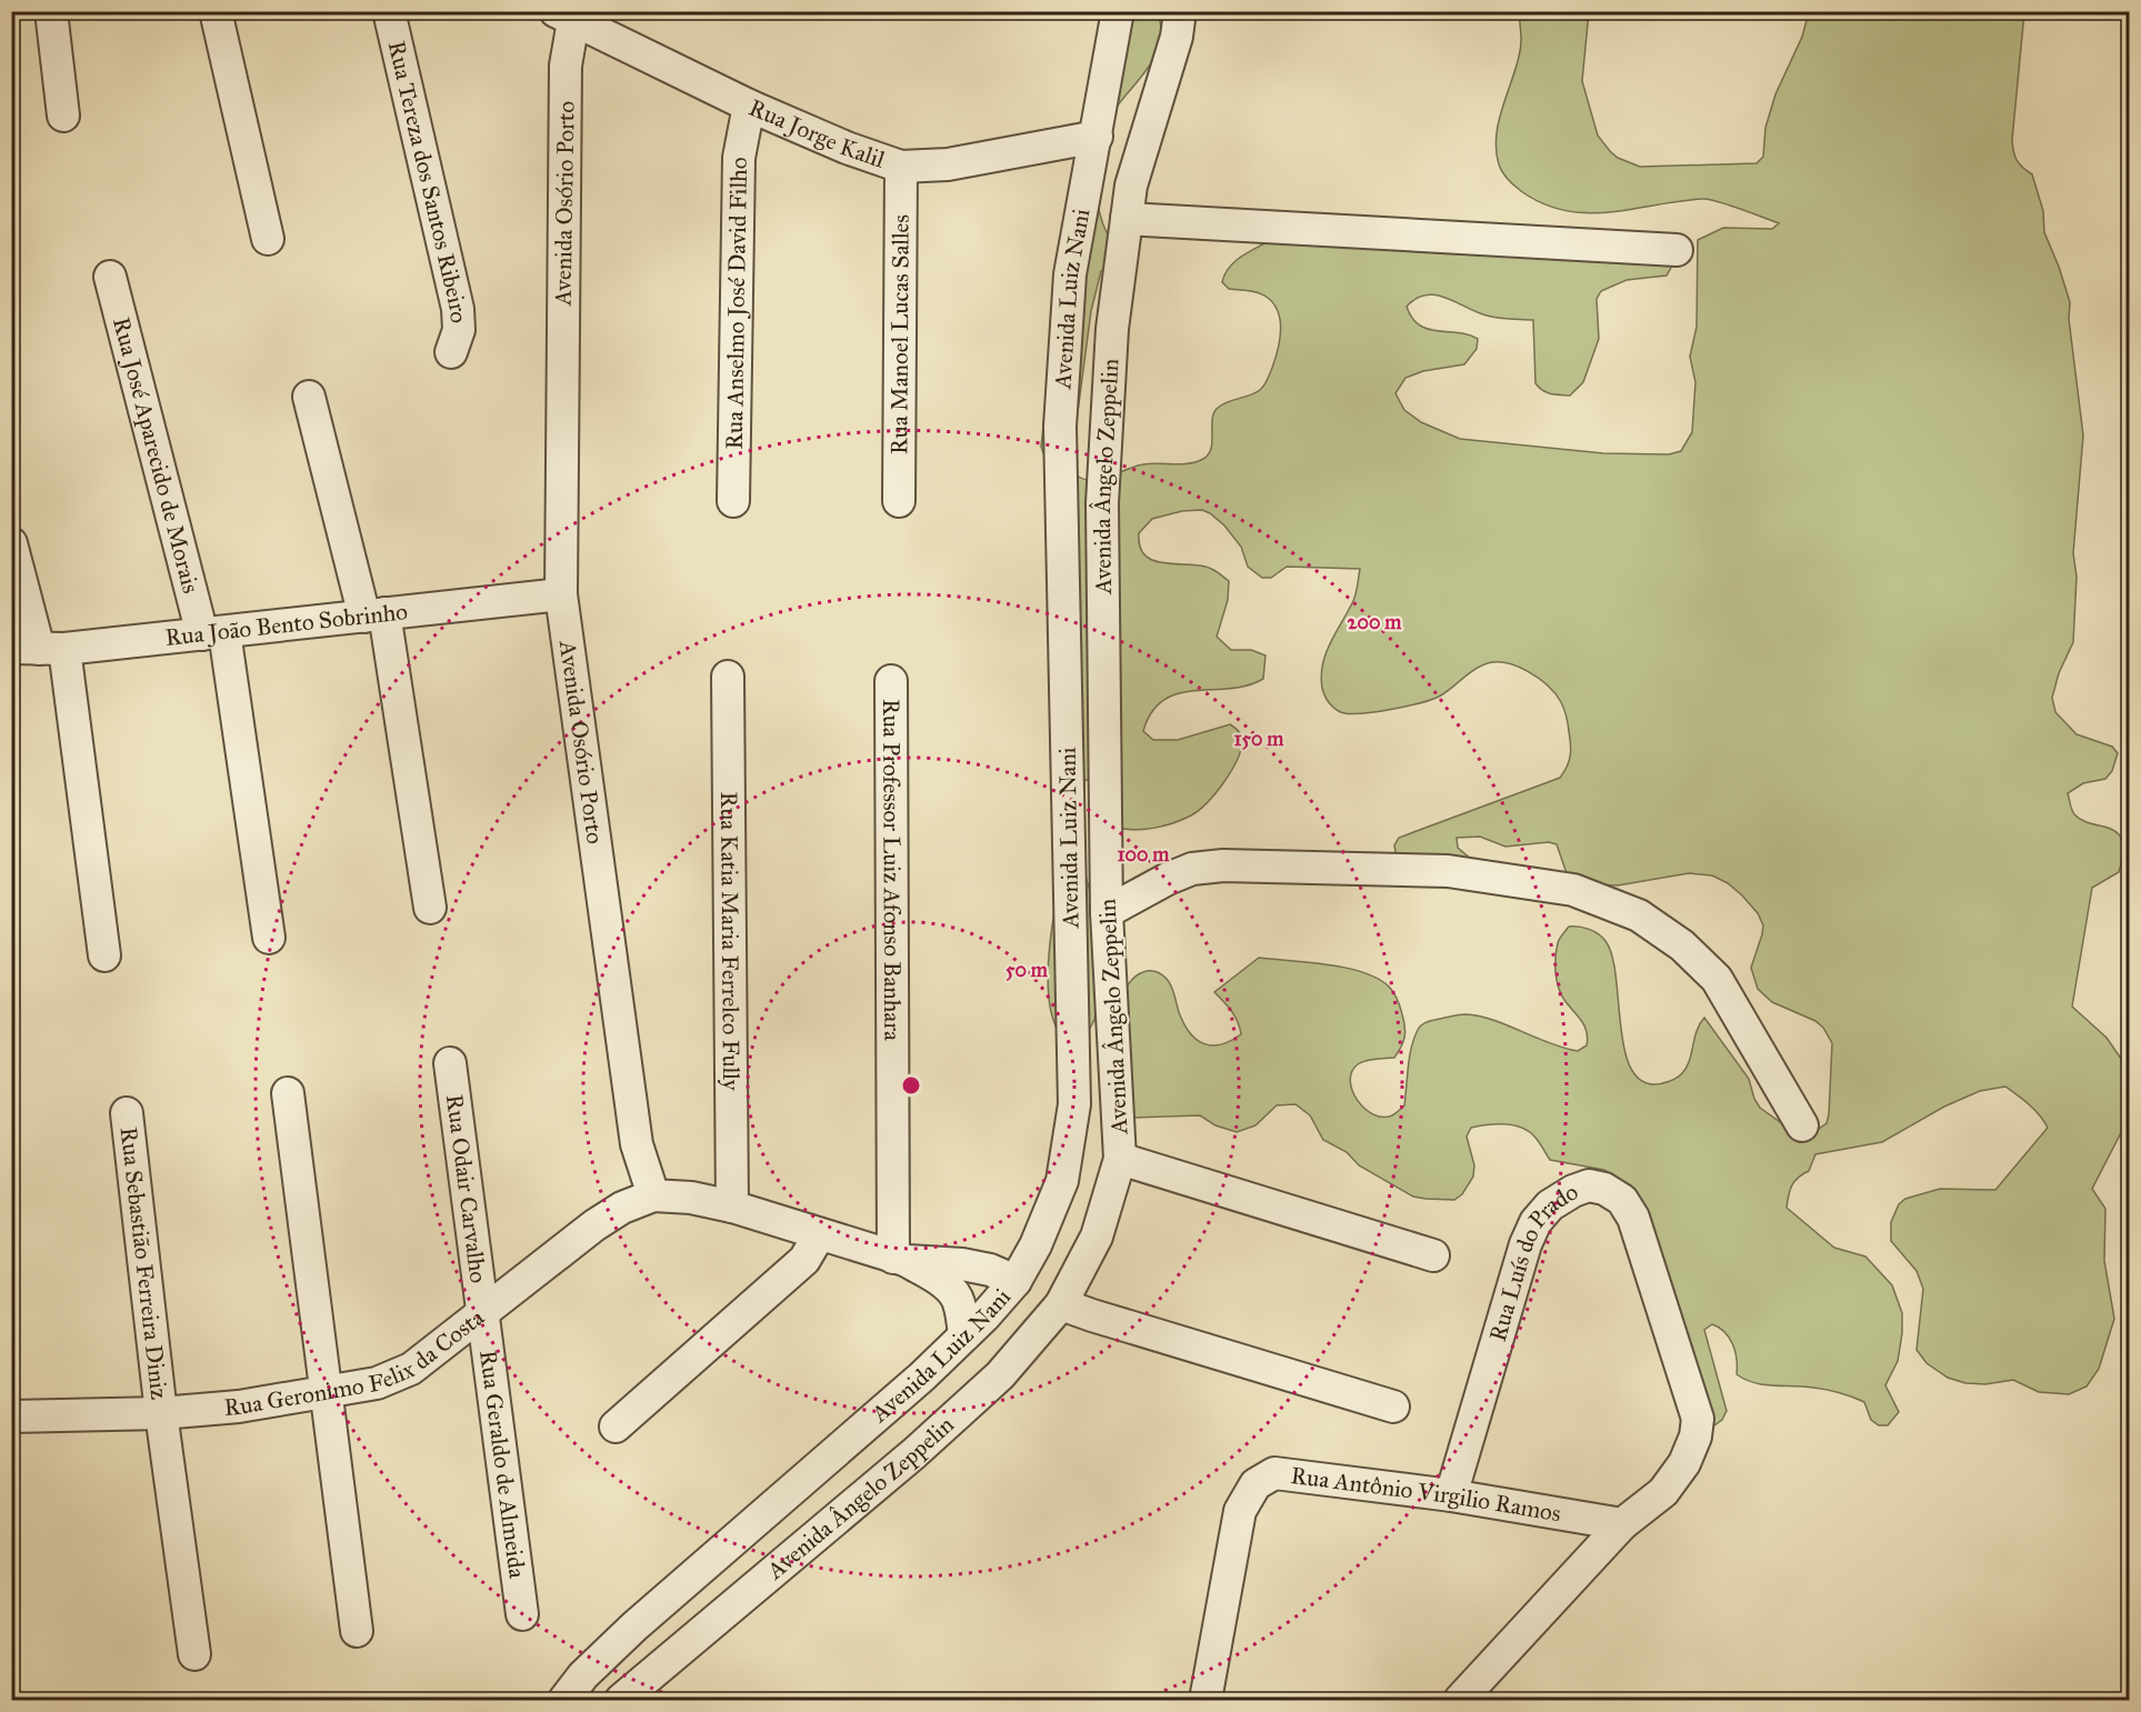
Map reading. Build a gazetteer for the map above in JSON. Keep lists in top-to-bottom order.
{
  "streets": {
    "street": [
      "Rua Jorge Kalil",
      "Rua Tereza dos Santos Ribeiro",
      "Avenida Osório Porto",
      "Avenida Luiz Nani",
      "Rua Anselmo José David Filho",
      "Rua Manoel Lucas Salles",
      "Rua José Aparecido de Morais",
      "Avenida Ângelo Zeppelin",
      "Rua João Bento Sobrinho",
      "Rua Professor Luiz Afonso Banhara",
      "Rua Katia Maria Ferrelco Fully",
      "Rua Odair Carvalho",
      "Rua Sebastião Ferreira Diniz",
      "Rua Luís do Prado",
      "Rua Geronimo Felix da Costa",
      "Rua Geraldo de Almeida",
      "Rua Antônio Virgilio Ramos"
    ]
  },
  "crossings": [
    ["Rua Jorge Kalil", "Avenida Osório Porto"],
    ["Rua Jorge Kalil", "Avenida Luiz Nani"],
    ["Rua Jorge Kalil", "Rua Anselmo José David Filho"],
    ["Rua Jorge Kalil", "Rua Manoel Lucas Salles"],
    ["Avenida Osório Porto", "Rua João Bento Sobrinho"],
    ["Avenida Osório Porto", "Rua Geronimo Felix da Costa"],
    ["Rua José Aparecido de Morais", "Rua João Bento Sobrinho"],
    ["Rua Odair Carvalho", "Rua Geronimo Felix da Costa"],
    ["Rua Odair Carvalho", "Rua Geraldo de Almeida"],
    ["Rua Sebastião Ferreira Diniz", "Rua Geronimo Felix da Costa"],
    ["Rua Luís do Prado", "Rua Antônio Virgilio Ramos"],
    ["Rua Geronimo Felix da Costa", "Rua Geraldo de Almeida"]
  ],
  "rings": [
    "200 m",
    "150 m",
    "100 m",
    "50 m"
  ]
}
